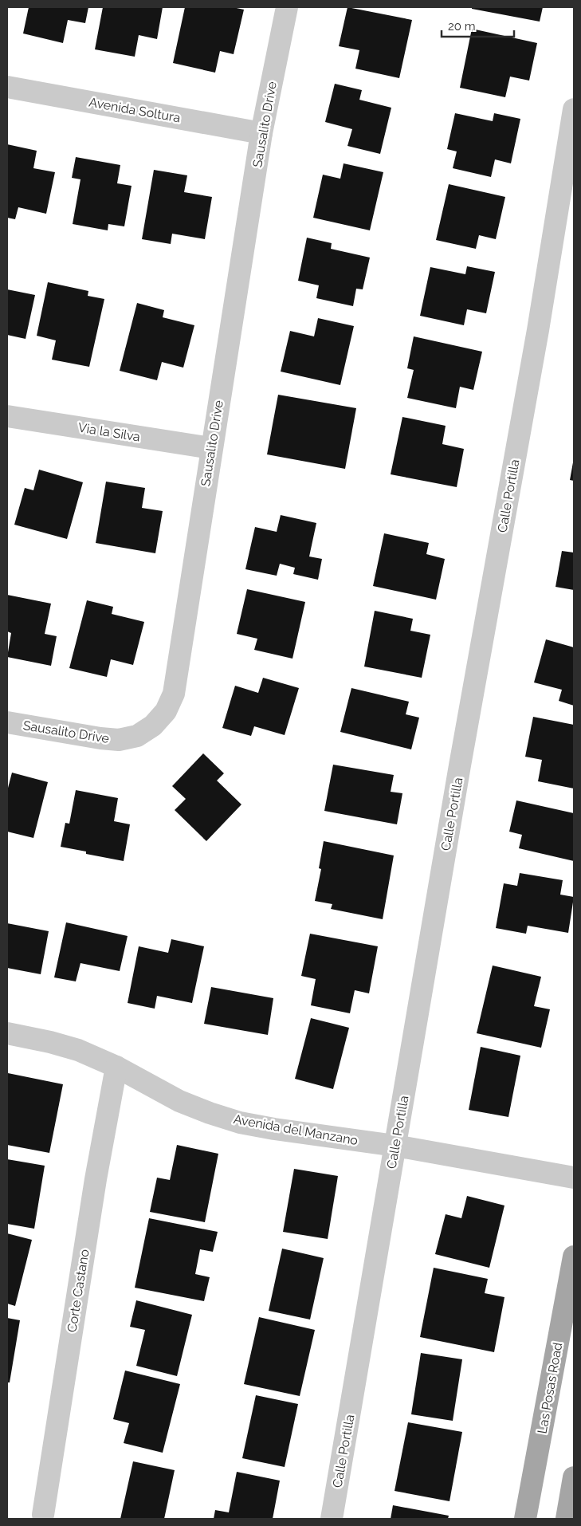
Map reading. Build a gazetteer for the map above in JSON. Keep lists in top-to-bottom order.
{
  "streets": {
    "main road": ["Las Posas Road"],
    "street": [
      "Avenida Soltura",
      "Sausalito Drive",
      "Via la Silva",
      "Calle Portilla",
      "Avenida del Manzano",
      "Corte Castano"
    ]
  },
  "crossings": [
    ["Avenida Soltura", "Sausalito Drive"],
    ["Sausalito Drive", "Via la Silva"],
    ["Calle Portilla", "Avenida del Manzano"],
    ["Avenida del Manzano", "Corte Castano"]
  ],
  "scale_bar": "20 m"
}
